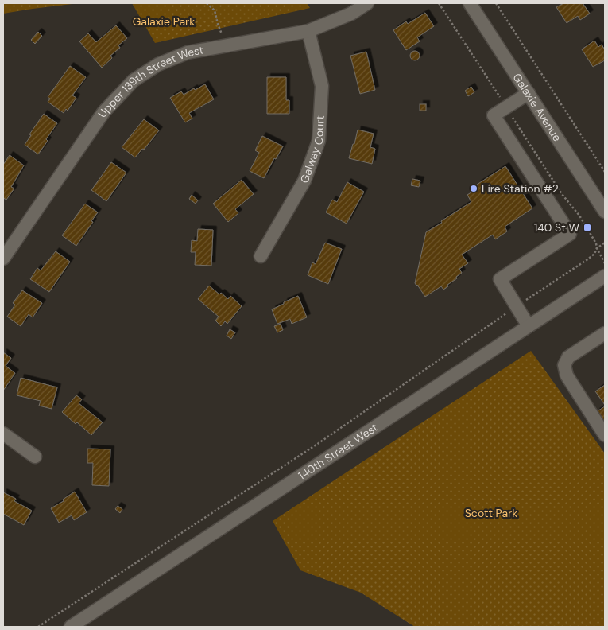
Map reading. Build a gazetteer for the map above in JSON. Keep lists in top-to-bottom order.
{
  "streets": {
    "street": [
      "Upper 139th Street West",
      "Galaxie Avenue",
      "Galway Court",
      "140th Street West"
    ]
  },
  "crossings": [
    ["Upper 139th Street West", "Galway Court"]
  ],
  "parks": ["Galaxie Park", "Scott Park"],
  "places": {
    "other": ["Fire Station #2"],
    "transit": ["140 St W"]
  }
}
